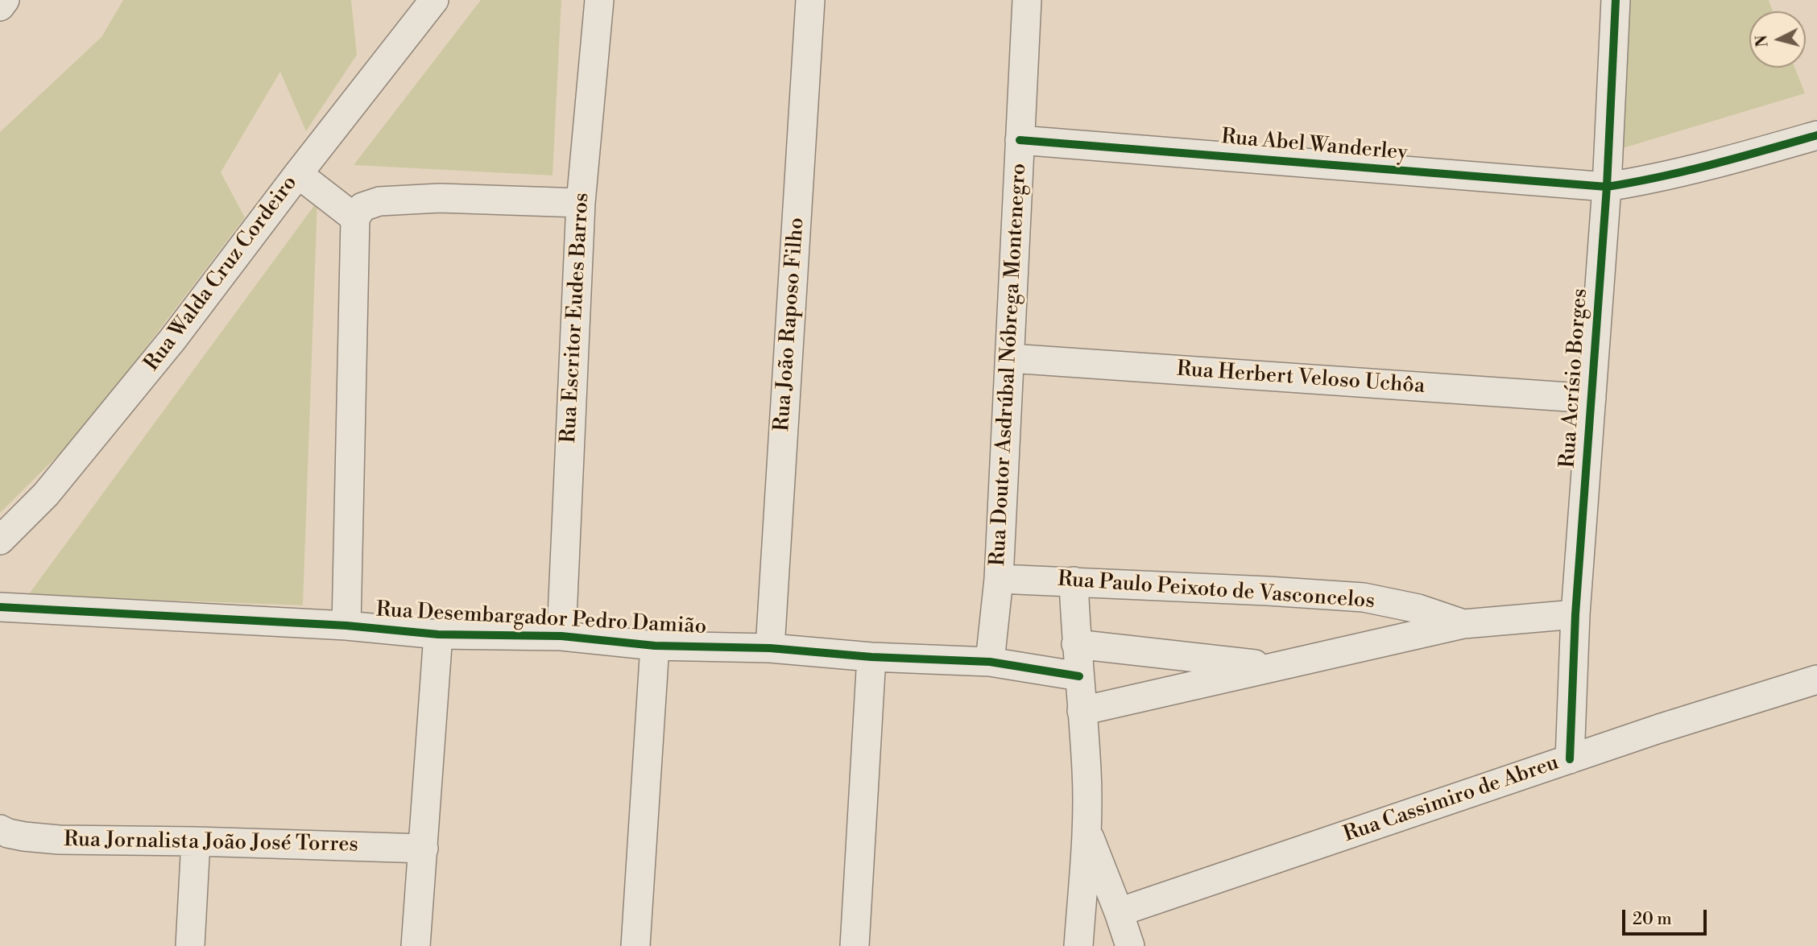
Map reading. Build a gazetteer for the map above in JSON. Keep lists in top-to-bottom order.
{
  "streets": {
    "street": [
      "Rua Abel Wanderley",
      "Rua Walda Cruz Cordeiro",
      "Rua Escritor Eudes Barros",
      "Rua João Raposo Filho",
      "Rua Doutor Asdrúbal Nóbrega Montenegro",
      "Rua Herbert Veloso Uchôa",
      "Rua Acrísio Borges",
      "Rua Paulo Peixoto de Vasconcelos",
      "Rua Desembargador Pedro Damião",
      "Rua Cassimiro de Abreu",
      "Rua Jornalista João José Torres"
    ]
  },
  "crossings": [
    ["Rua Abel Wanderley", "Rua Doutor Asdrúbal Nóbrega Montenegro"],
    ["Rua Abel Wanderley", "Rua Acrísio Borges"],
    ["Rua Escritor Eudes Barros", "Rua Desembargador Pedro Damião"],
    ["Rua João Raposo Filho", "Rua Desembargador Pedro Damião"],
    ["Rua Doutor Asdrúbal Nóbrega Montenegro", "Rua Herbert Veloso Uchôa"],
    ["Rua Doutor Asdrúbal Nóbrega Montenegro", "Rua Paulo Peixoto de Vasconcelos"],
    ["Rua Doutor Asdrúbal Nóbrega Montenegro", "Rua Desembargador Pedro Damião"],
    ["Rua Herbert Veloso Uchôa", "Rua Acrísio Borges"],
    ["Rua Acrísio Borges", "Rua Paulo Peixoto de Vasconcelos"],
    ["Rua Acrísio Borges", "Rua Cassimiro de Abreu"]
  ],
  "scale_bar": "20 m",
  "north": "left"
}
